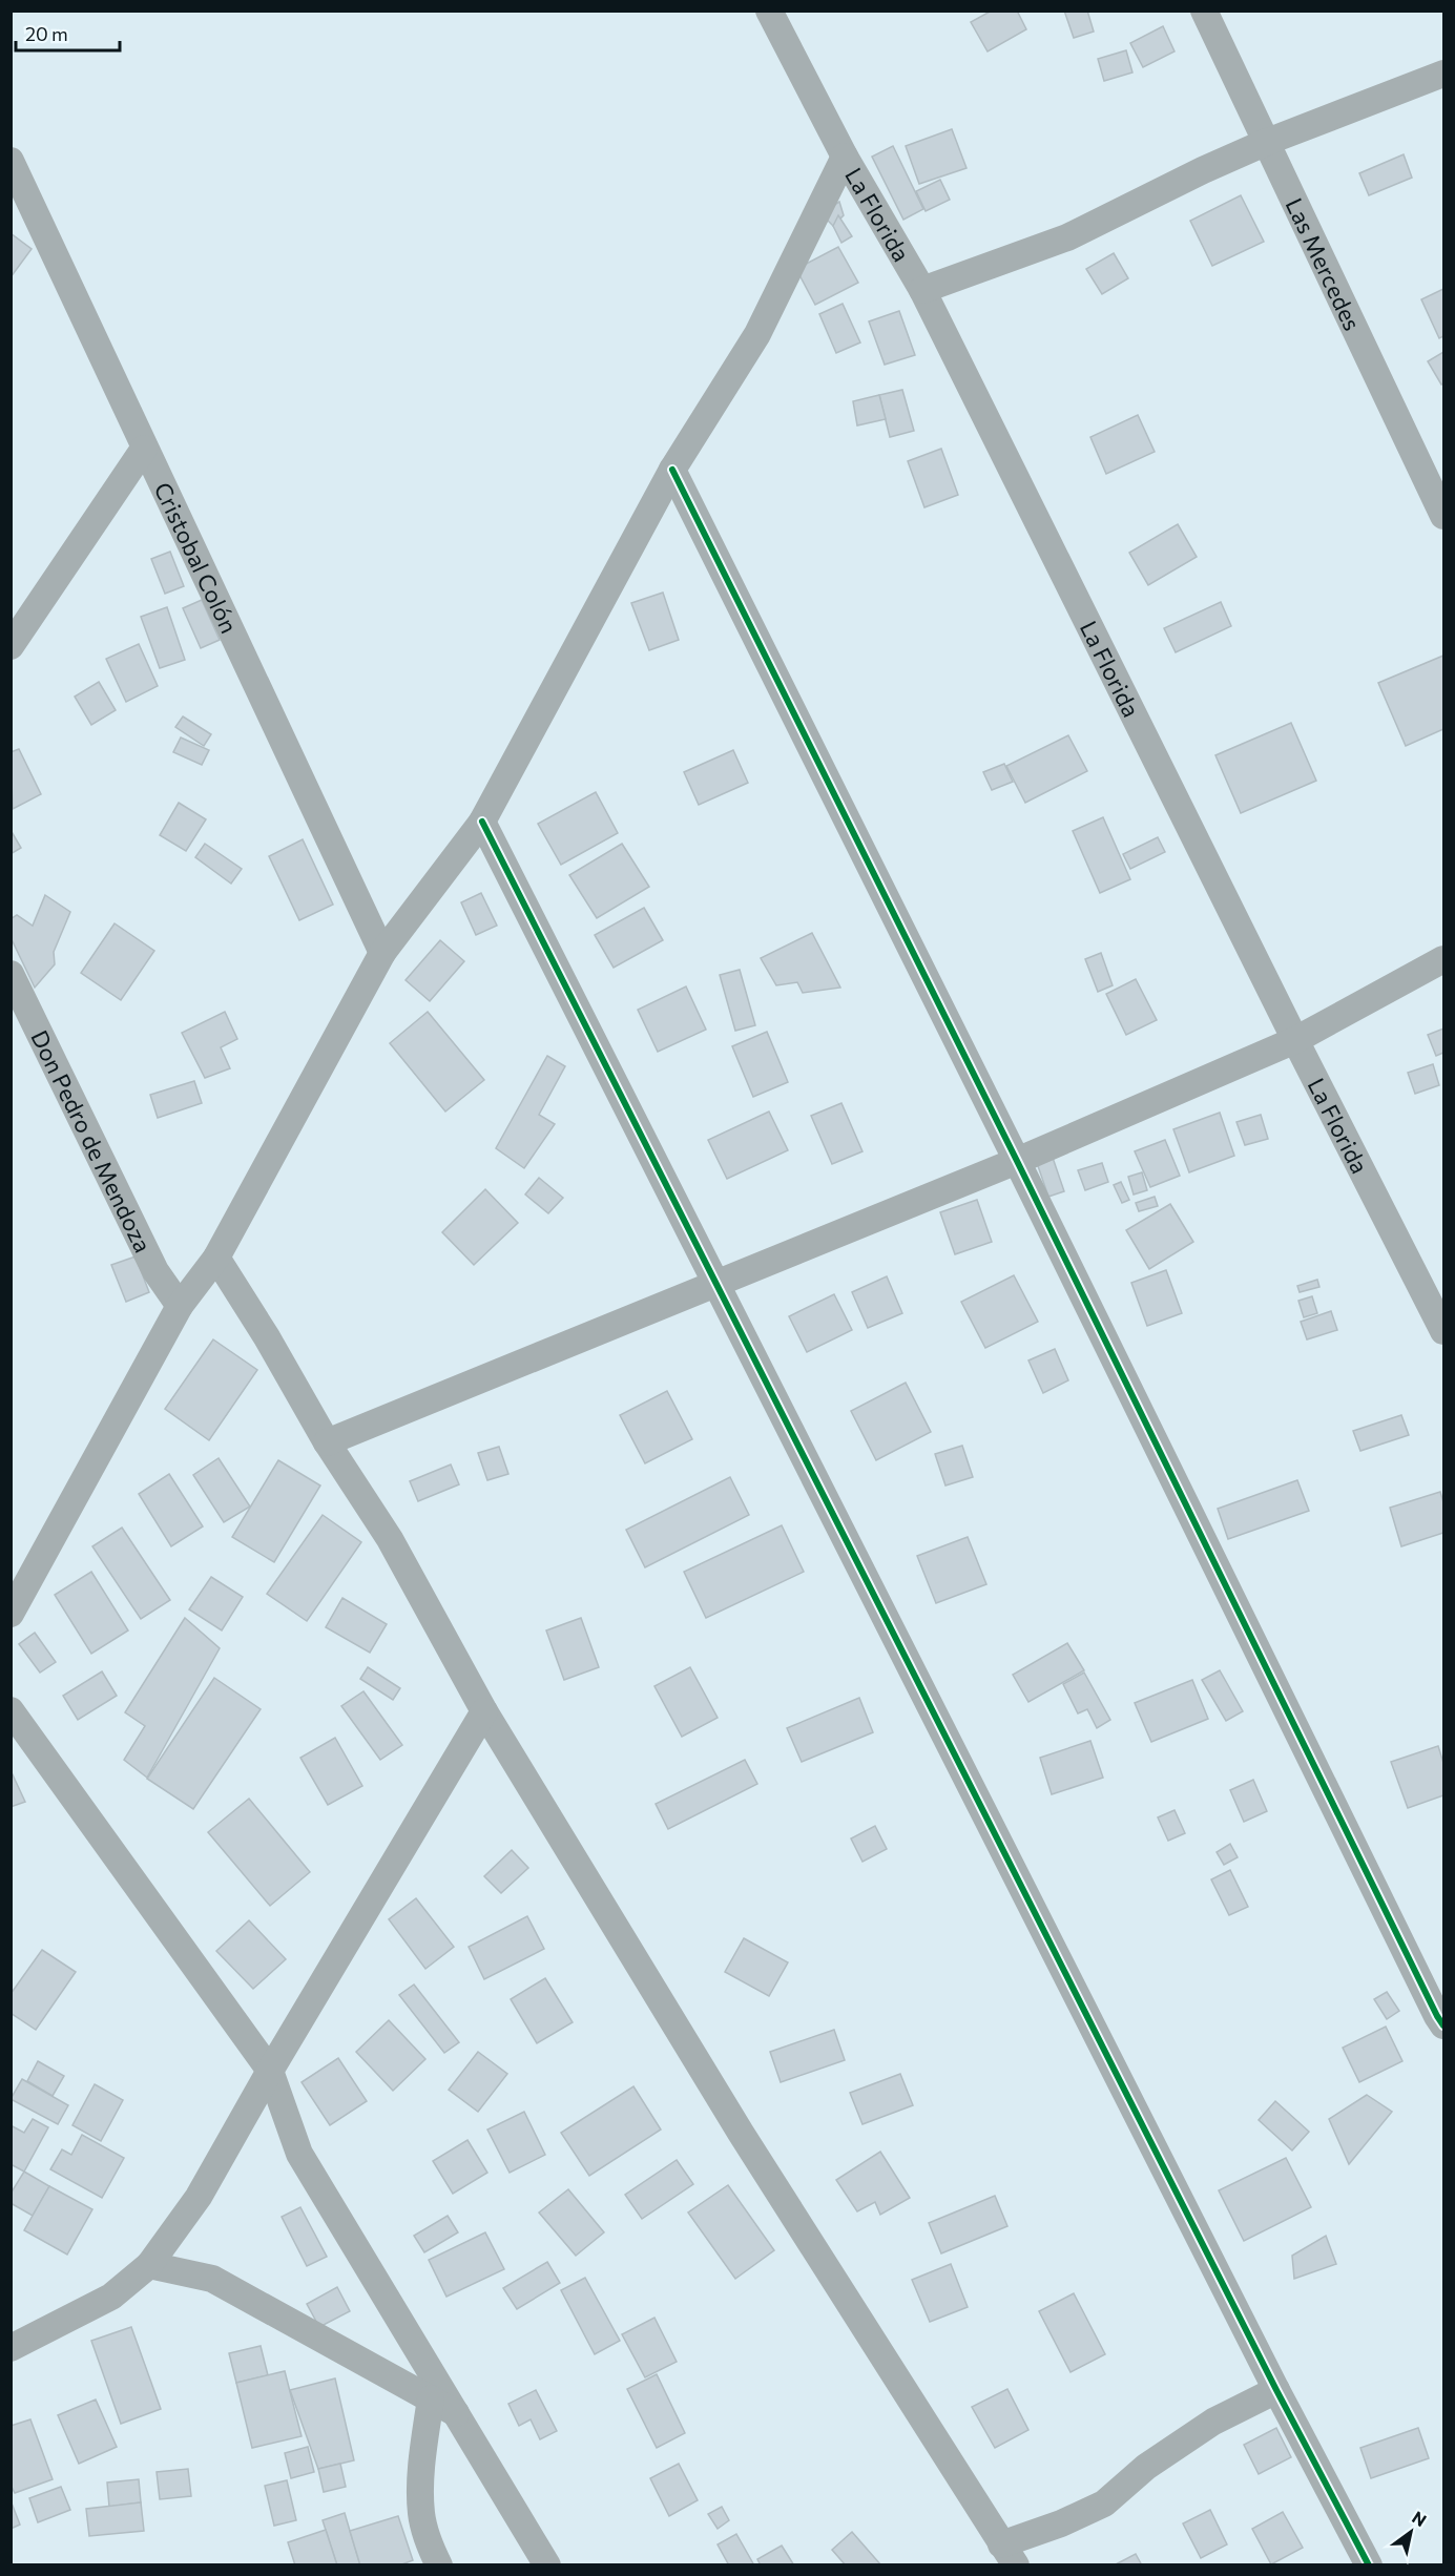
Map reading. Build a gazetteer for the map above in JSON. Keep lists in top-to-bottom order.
{
  "streets": {
    "street": [
      "La Florida",
      "Las Mercedes",
      "Cristobal Colón",
      "Don Pedro de Mendoza"
    ]
  },
  "scale_bar": "20 m",
  "north": "top right"
}
